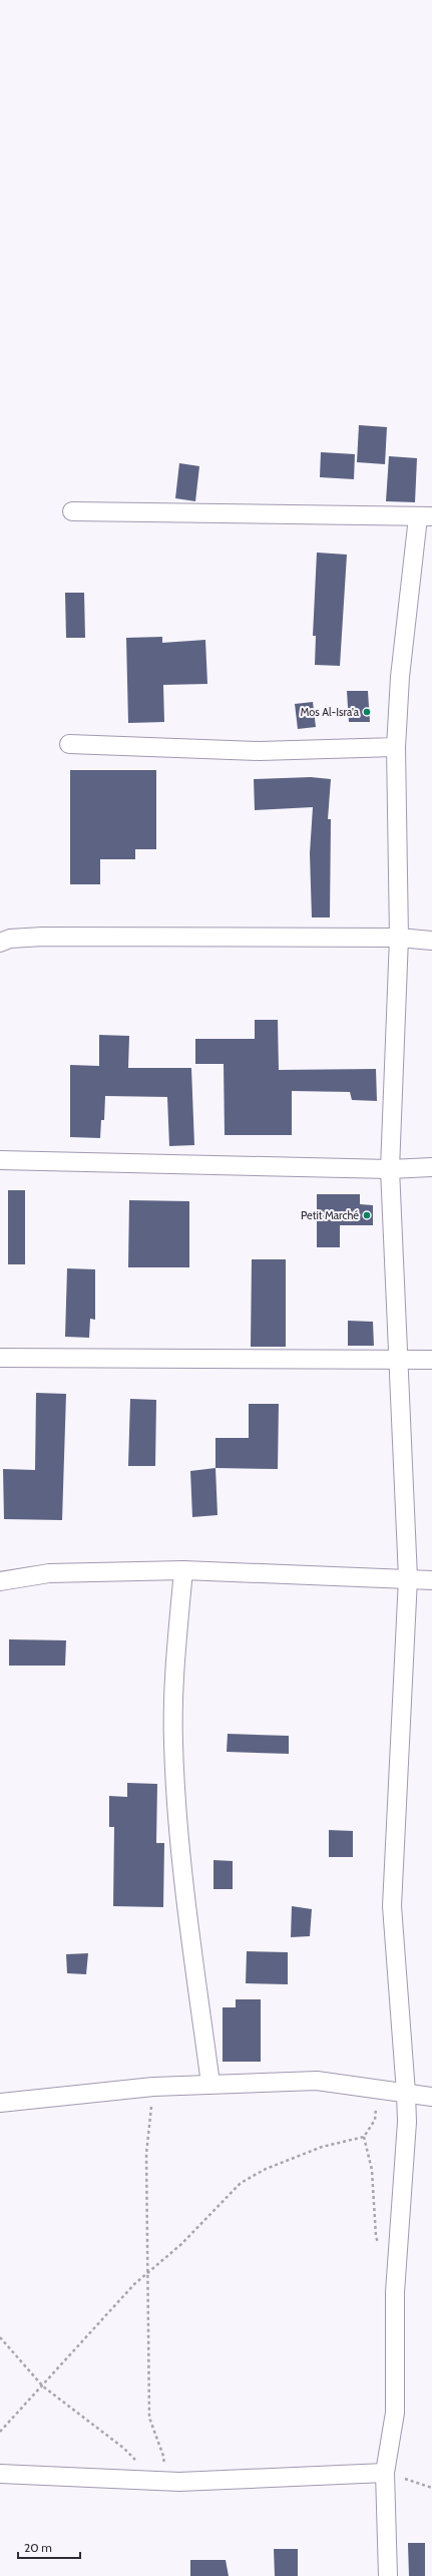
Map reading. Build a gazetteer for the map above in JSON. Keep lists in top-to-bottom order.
{
  "places": ["Mos Al-Isra'a", "Petit Marché"],
  "scale_bar": "20 m"
}
